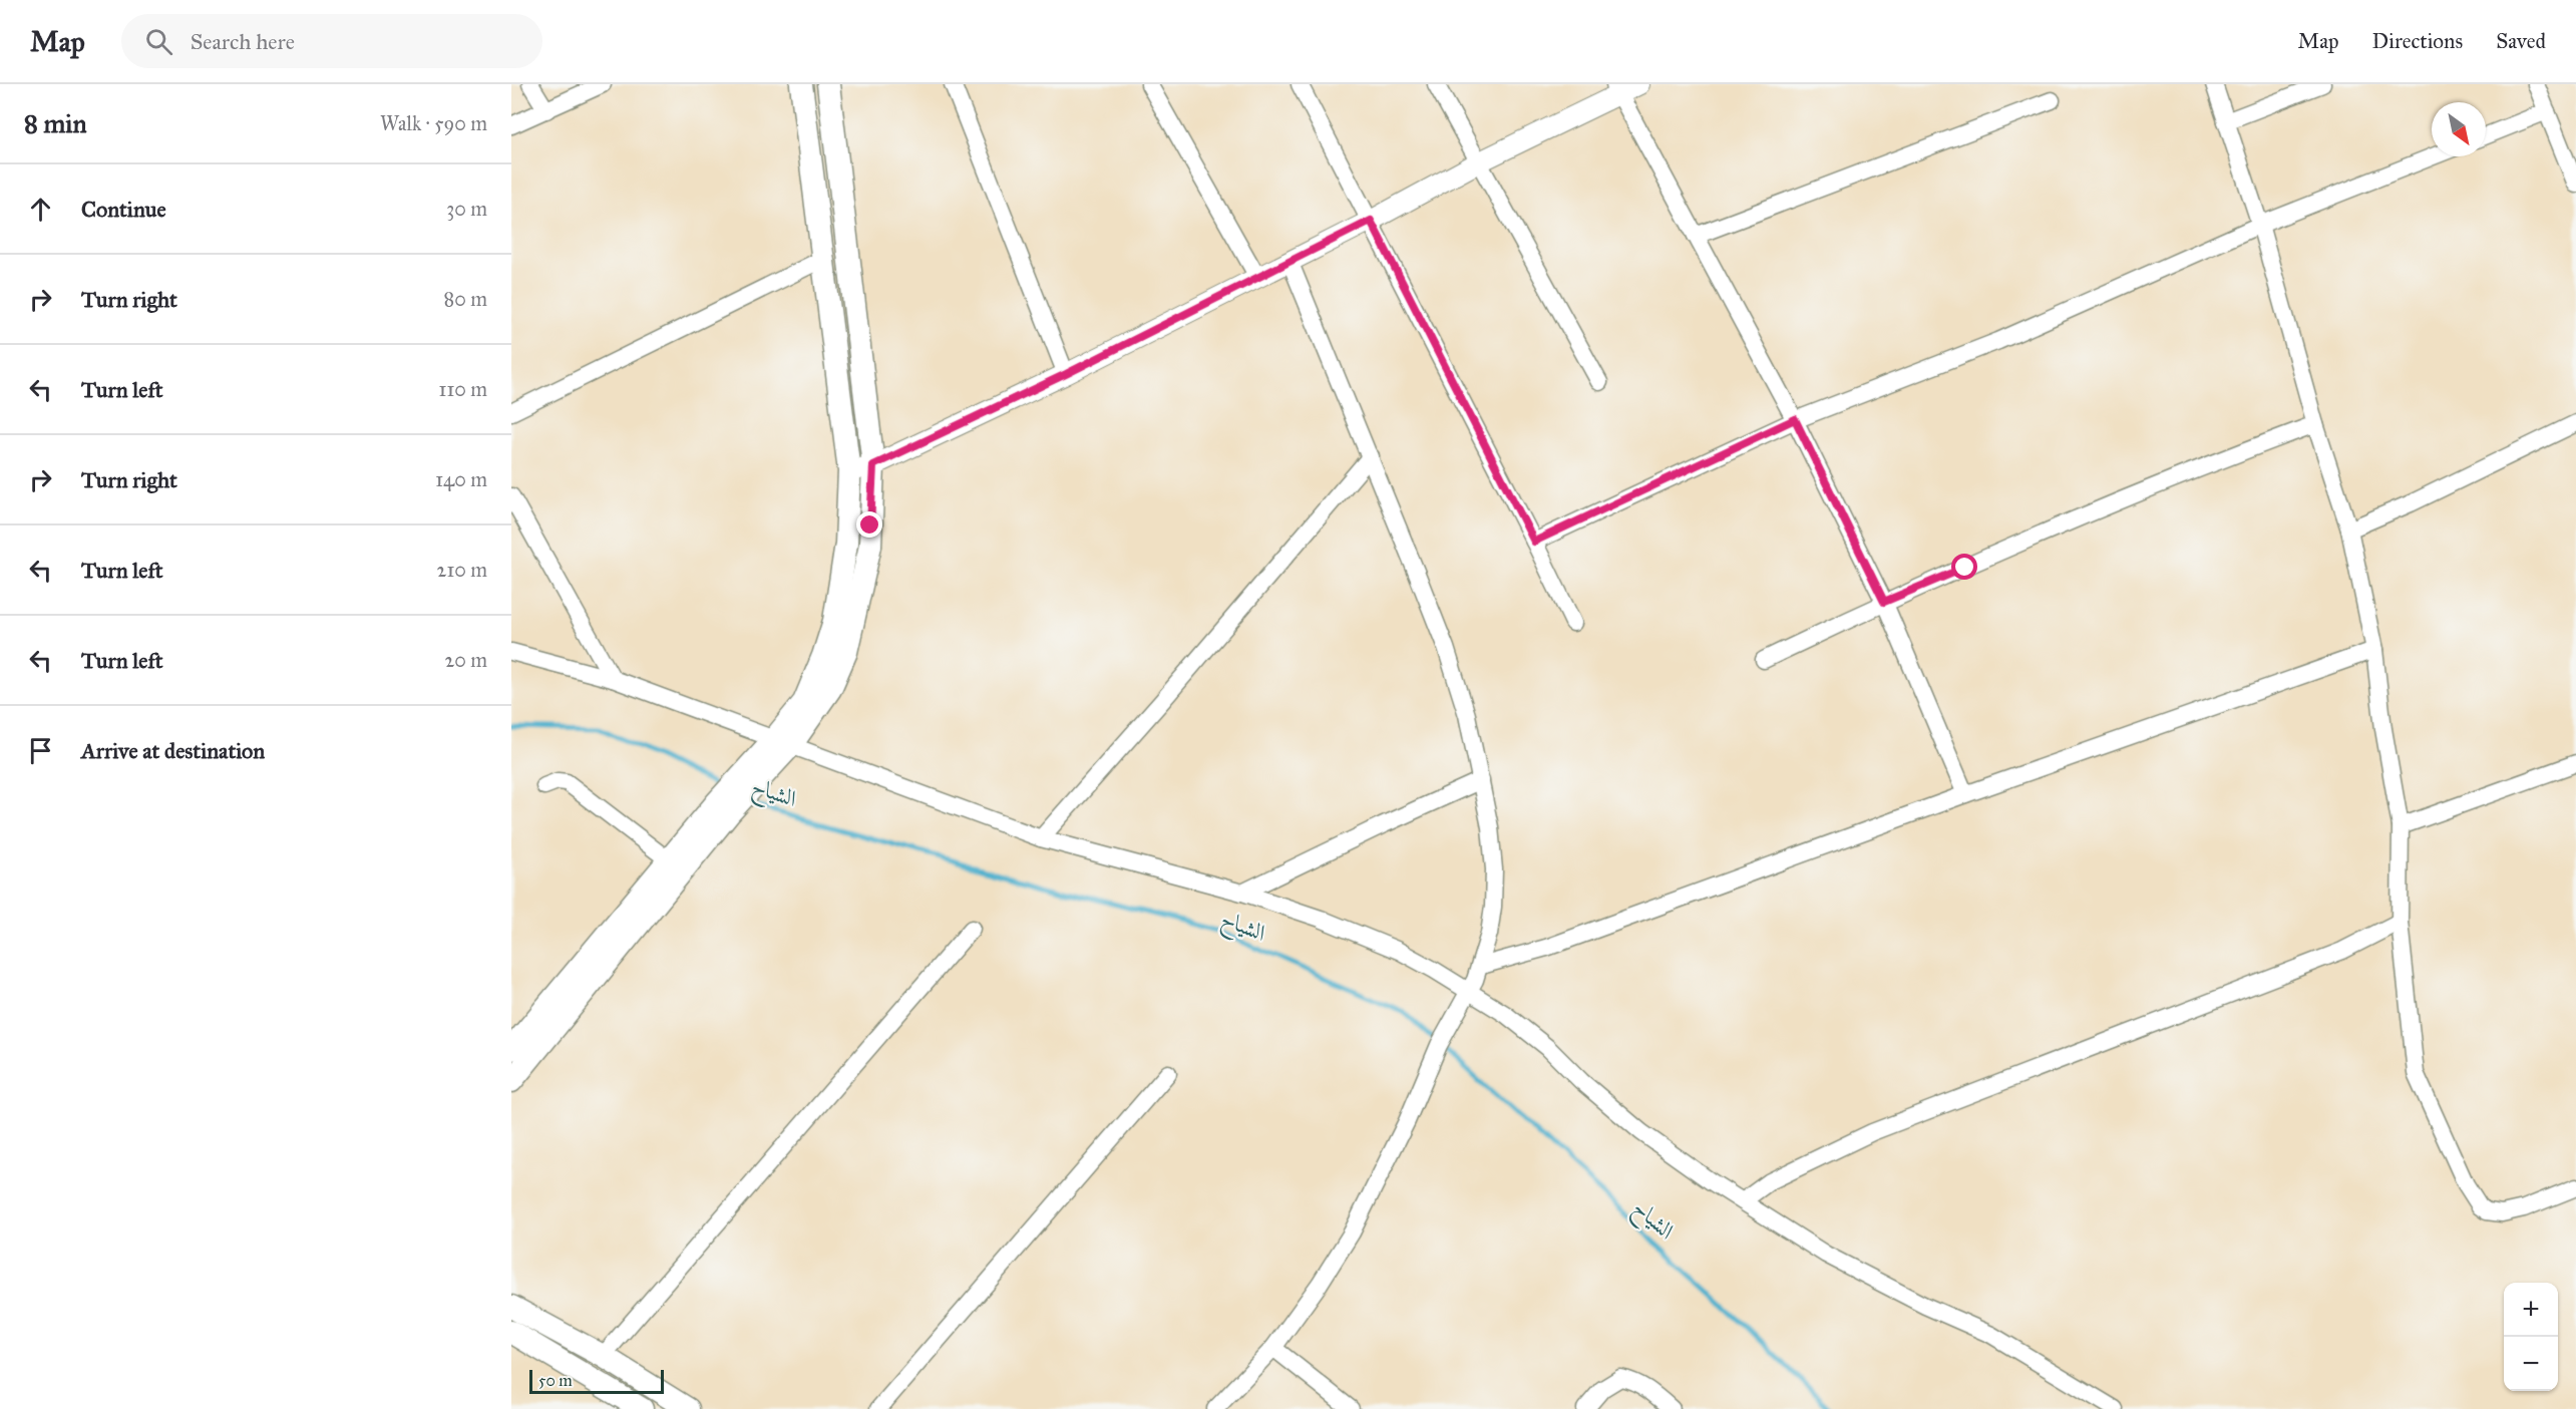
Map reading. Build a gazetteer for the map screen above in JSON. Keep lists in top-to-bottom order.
{
  "water": ["الشياح"],
  "scale_bar": "50 m",
  "north": "bottom right",
  "page": {
    "header": "Map",
    "search": "Search here",
    "nav": ["Map", "Directions", "Saved"],
    "heading": ["8 min", "Walk · 590 m"],
    "list": [
      ["Continue", "30 m"],
      ["Turn right", "80 m"],
      ["Turn left", "110 m"],
      ["Turn right", "140 m"],
      ["Turn left", "210 m"],
      ["Turn left", "20 m"],
      "Arrive at destination"
    ],
    "map_buttons": ["+", "−"],
    "scale": "50 m"
  }
}
